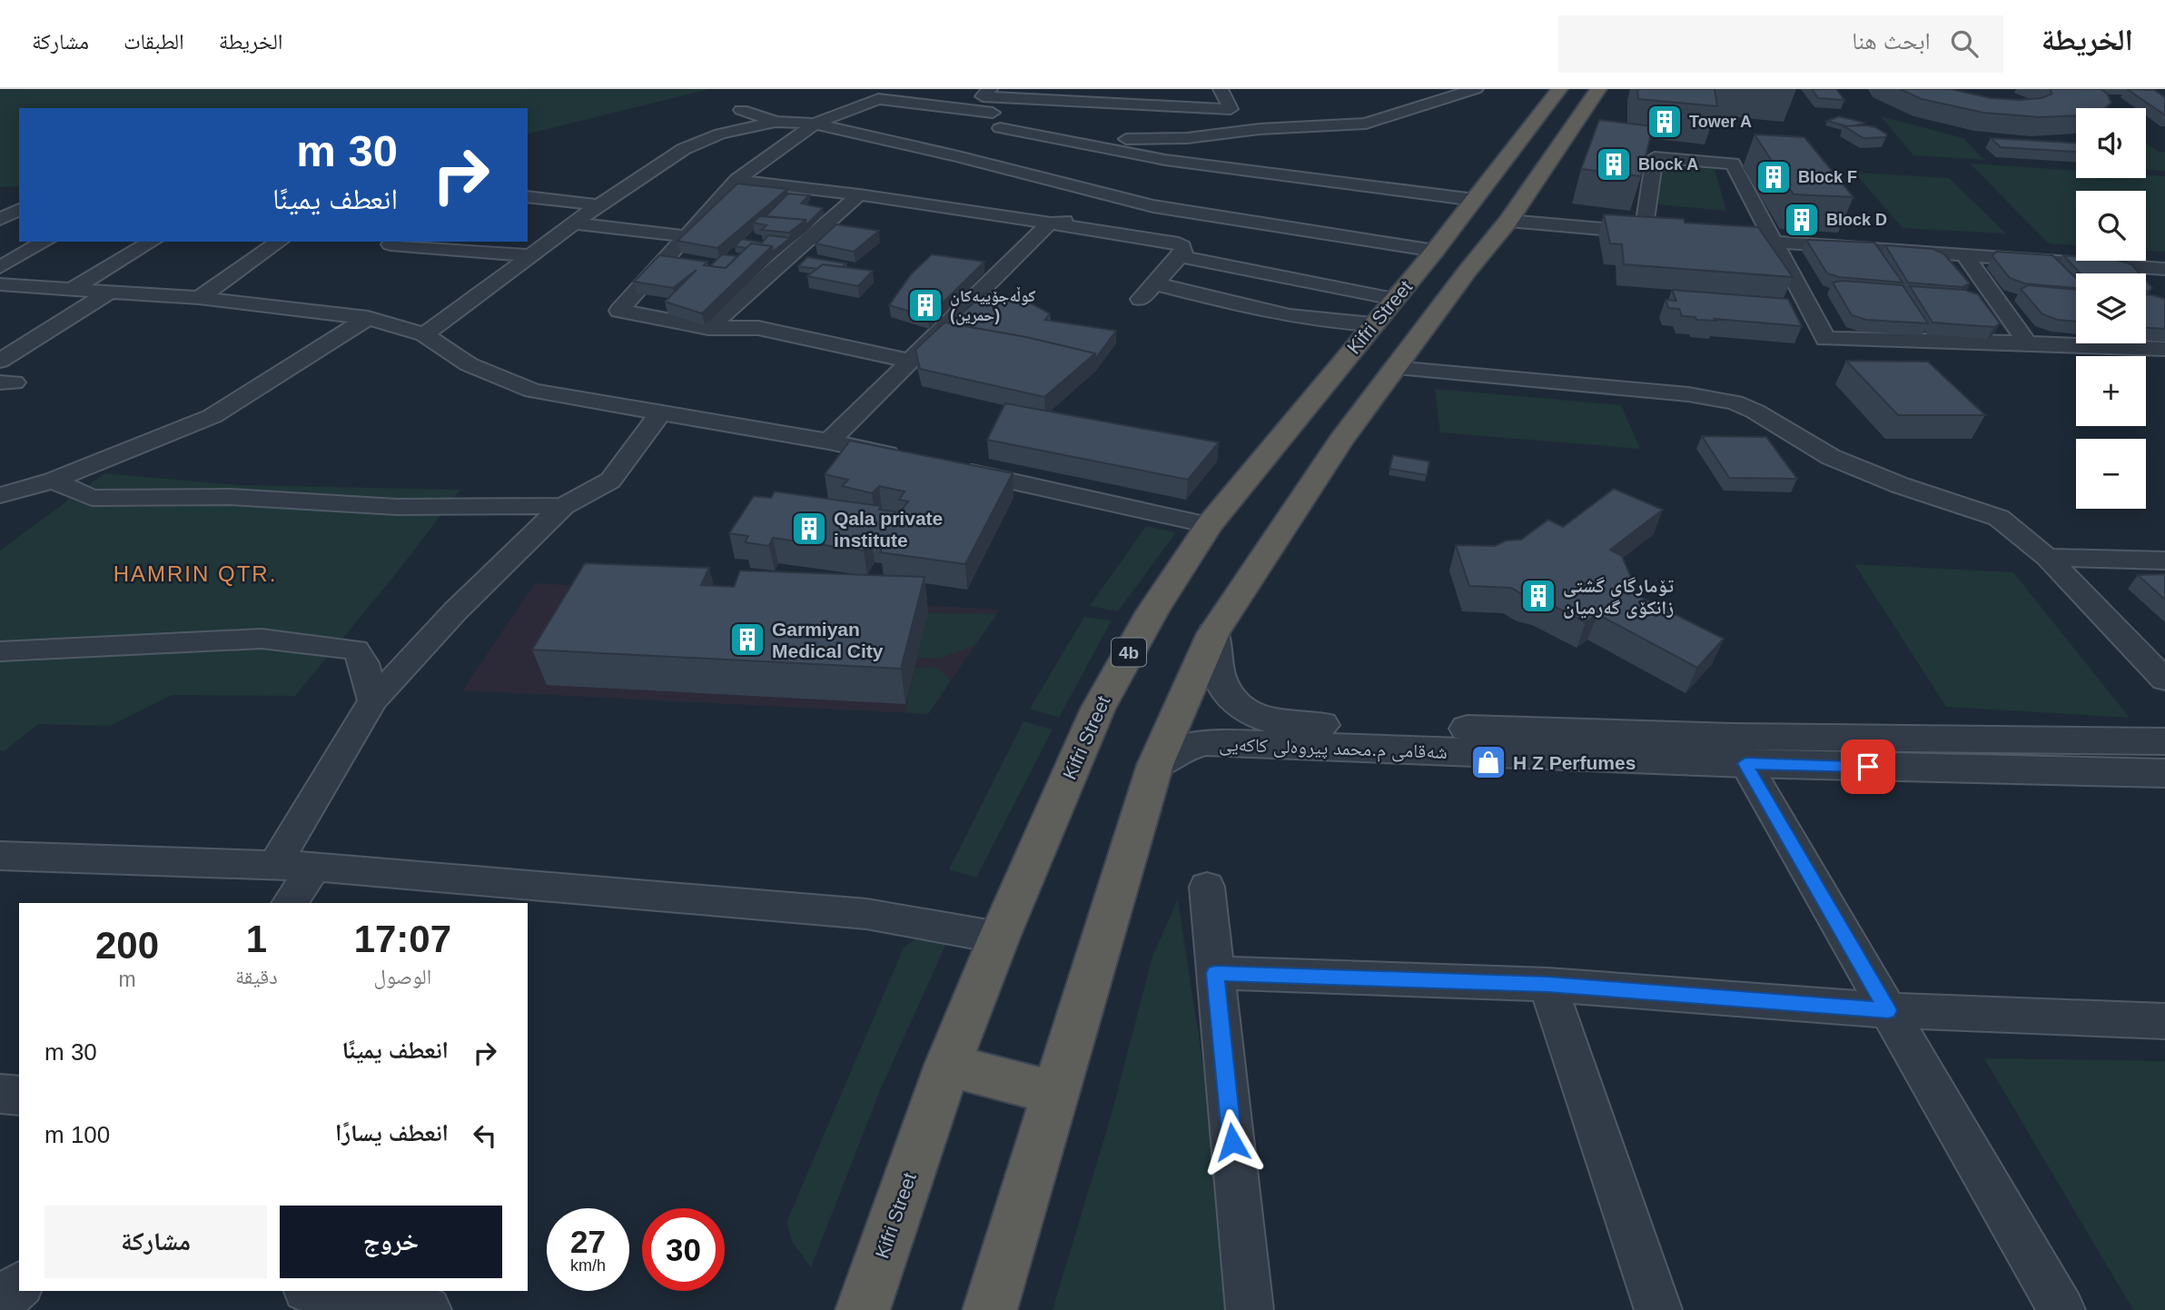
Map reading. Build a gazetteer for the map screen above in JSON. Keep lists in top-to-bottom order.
{
  "streets": {
    "highway": ["Kifri Street", "4b"],
    "street": ["شەقامی م.محمد پیروەلی کاکەیی"]
  },
  "districts": ["HAMRIN QTR."],
  "places": {
    "building": [
      "Tower A",
      "Block A",
      "Block F",
      "Block D",
      "کوڵەجۆییەکان (حمرین)",
      "Qala private institute",
      "تۆمارگای گشتی زانکۆی گەرمیان",
      "Garmiyan Medical City"
    ],
    "shop": ["H Z Perfumes"]
  },
  "page": {
    "header": "الخريطة",
    "search": "ابحث هنا",
    "nav": ["الخريطة", "الطبقات", "مشاركة"],
    "map_buttons": ["+", "−"],
    "turn": ["30 m", "انعطف يمينًا"],
    "eta": [
      "17:07",
      "الوصول",
      "1",
      "دقيقة",
      "200",
      "m"
    ],
    "list": [
      {
        "name": "انعطف يمينًا",
        "value": "30 m"
      },
      {
        "name": "انعطف يسارًا",
        "value": "100 m"
      }
    ],
    "buttons": ["خروج", "مشاركة"],
    "speed": "27 km/h",
    "limit": "30"
  }
}
